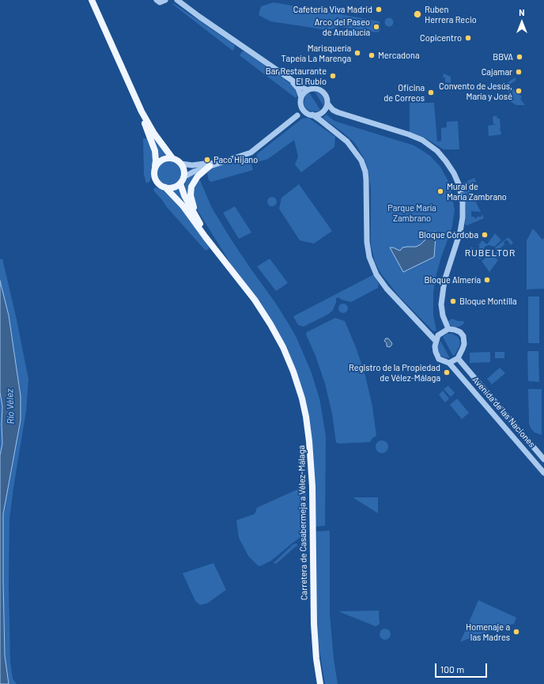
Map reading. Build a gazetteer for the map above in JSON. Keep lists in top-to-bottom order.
{
  "streets": {
    "main road": ["Carretera de Casabermeja a Vélez-Málaga"],
    "street": ["Avenida de las Naciones"]
  },
  "districts": ["RUBELTOR"],
  "water": ["Río Vélez"],
  "parks": ["Parque María Zambrano"],
  "places": [
    "Cafeteria Viva Madrid",
    "Ruben Herrera Recio",
    "Arco del Paseo de Andalucía",
    "Copicentro",
    "Marisquería Tapeía La Marenga",
    "Mercadona",
    "BBVA",
    "Cajamar",
    "Bar Restaurante El Rubio",
    "Convento de Jesús, María y José",
    "Oficina de Correos",
    "Paco Hijano",
    "Mural de María Zambrano",
    "Bloque Córdoba",
    "Bloque Almería",
    "Bloque Montilla",
    "Registro de la Propiedad de Vélez-Málaga",
    "Homenaje a las Madres"
  ],
  "scale_bar": "100 m",
  "north": "top"
}
